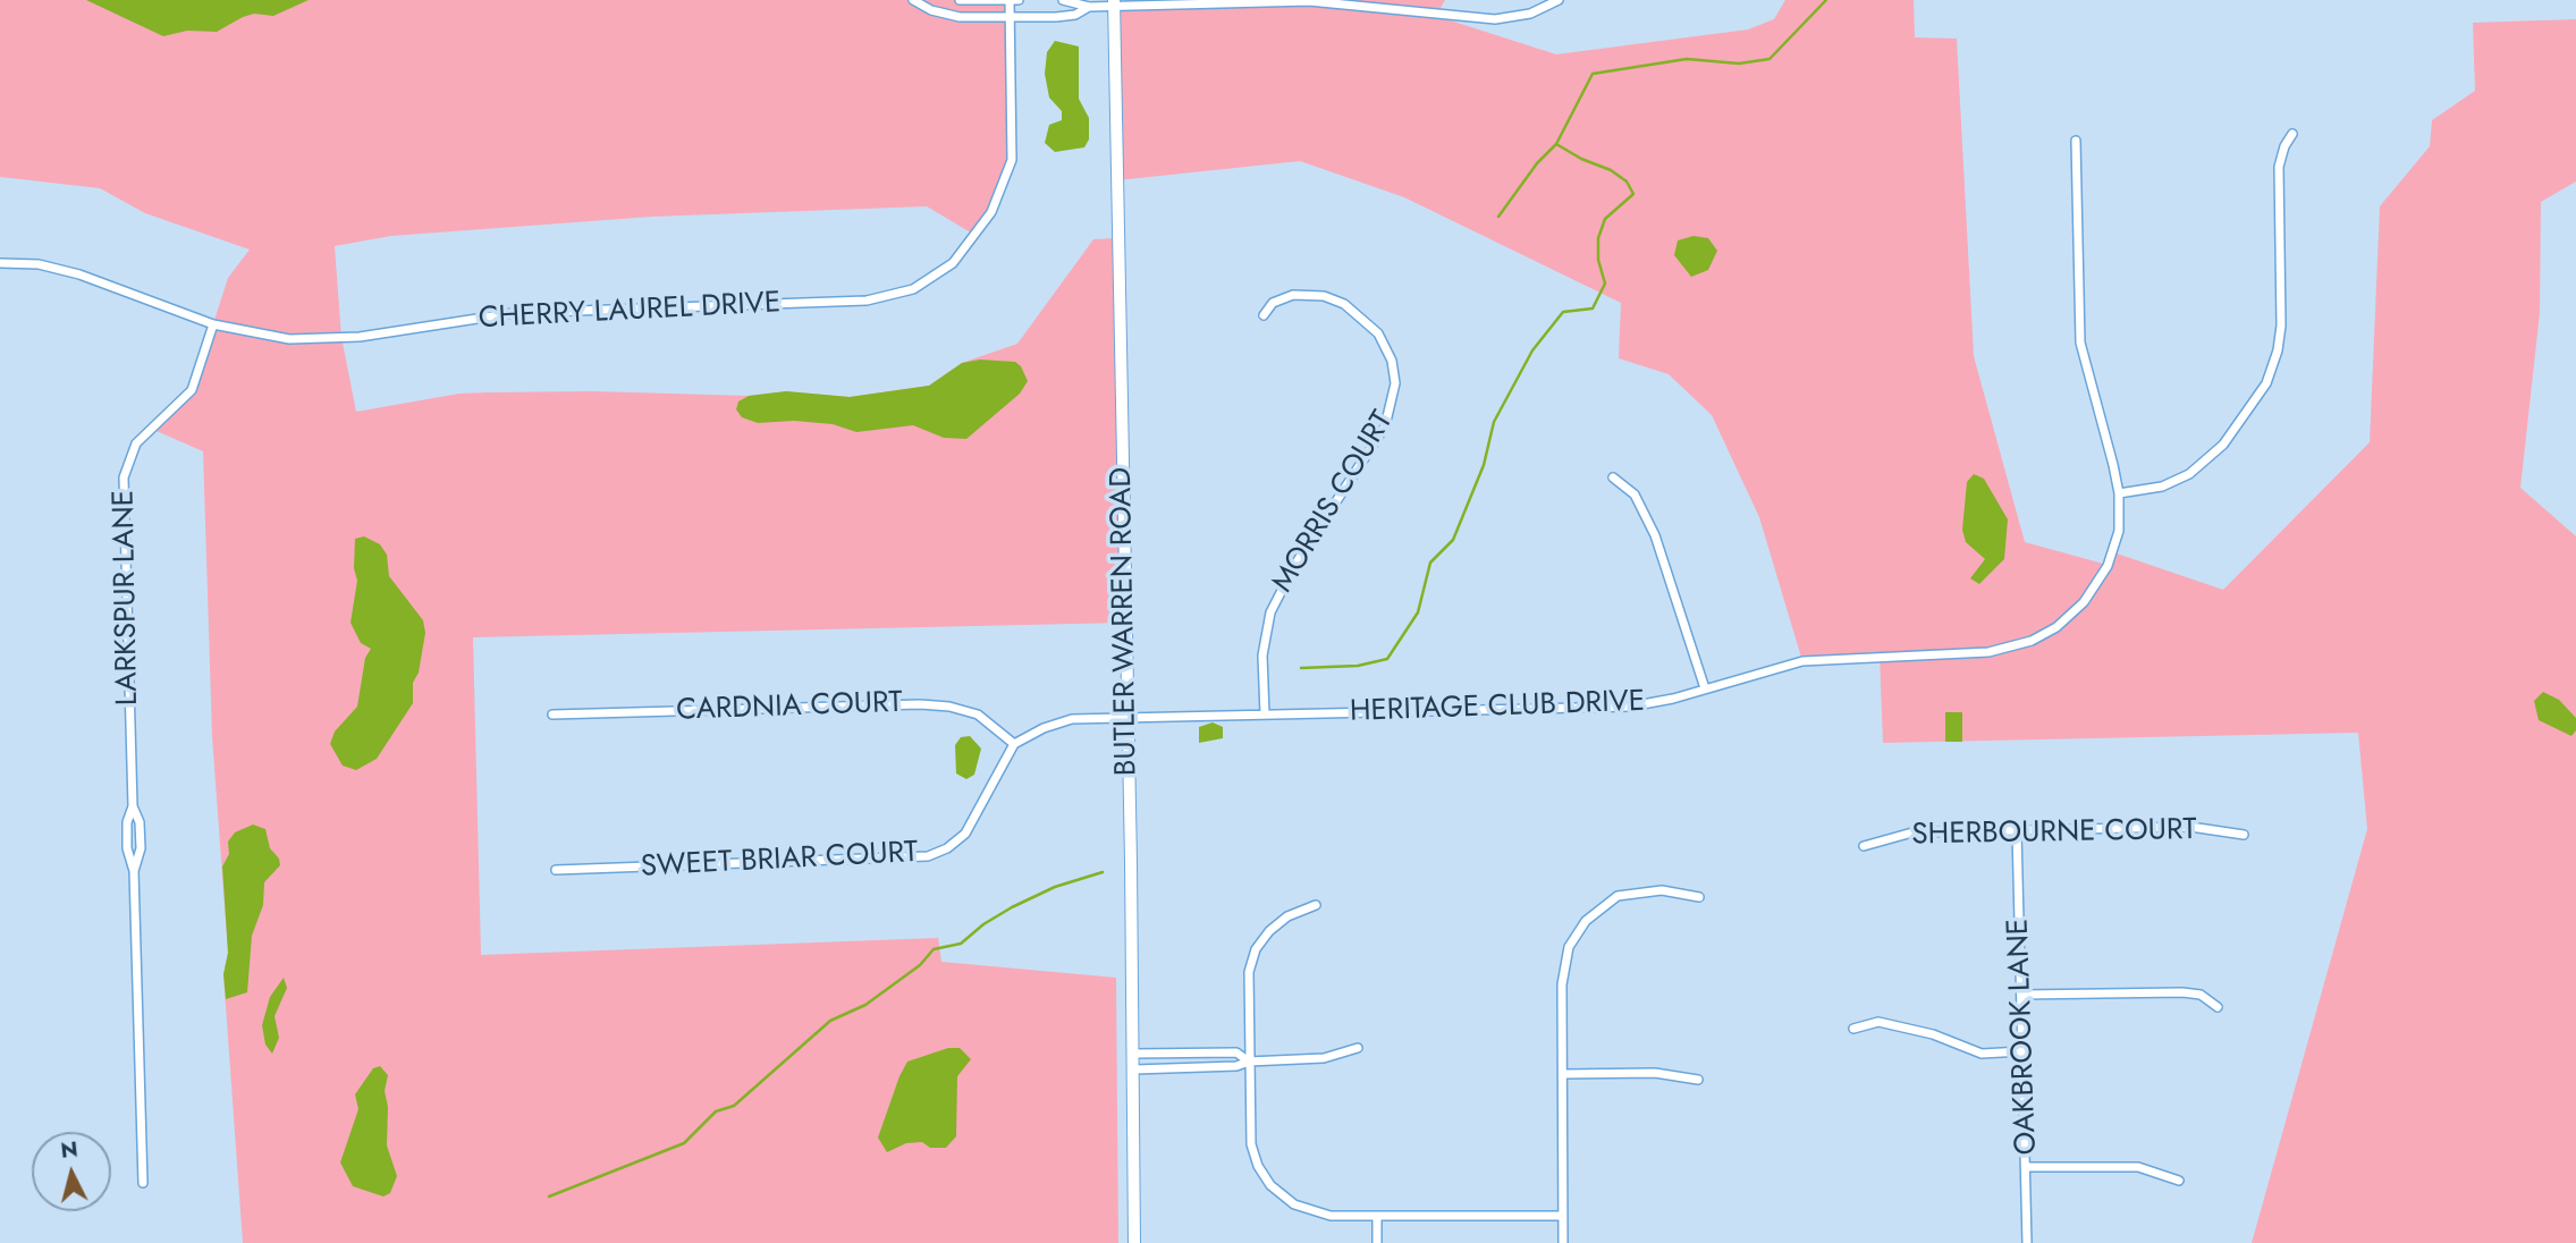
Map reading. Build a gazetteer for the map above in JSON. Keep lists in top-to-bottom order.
{
  "streets": {
    "main road": ["BUTLER WARREN ROAD"],
    "street": [
      "CHERRY LAUREL DRIVE",
      "MORRIS COURT",
      "LARKSPUR LANE",
      "CARDNIA COURT",
      "HERITAGE CLUB DRIVE",
      "SHERBOURNE COURT",
      "SWEET BRIAR COURT",
      "OAKBROOK LANE"
    ]
  },
  "crossings": [
    ["CHERRY LAUREL DRIVE", "LARKSPUR LANE"],
    ["MORRIS COURT", "HERITAGE CLUB DRIVE"],
    ["BUTLER WARREN ROAD", "HERITAGE CLUB DRIVE"],
    ["CARDNIA COURT", "SWEET BRIAR COURT"],
    ["SHERBOURNE COURT", "OAKBROOK LANE"]
  ],
  "north": "top"
}
